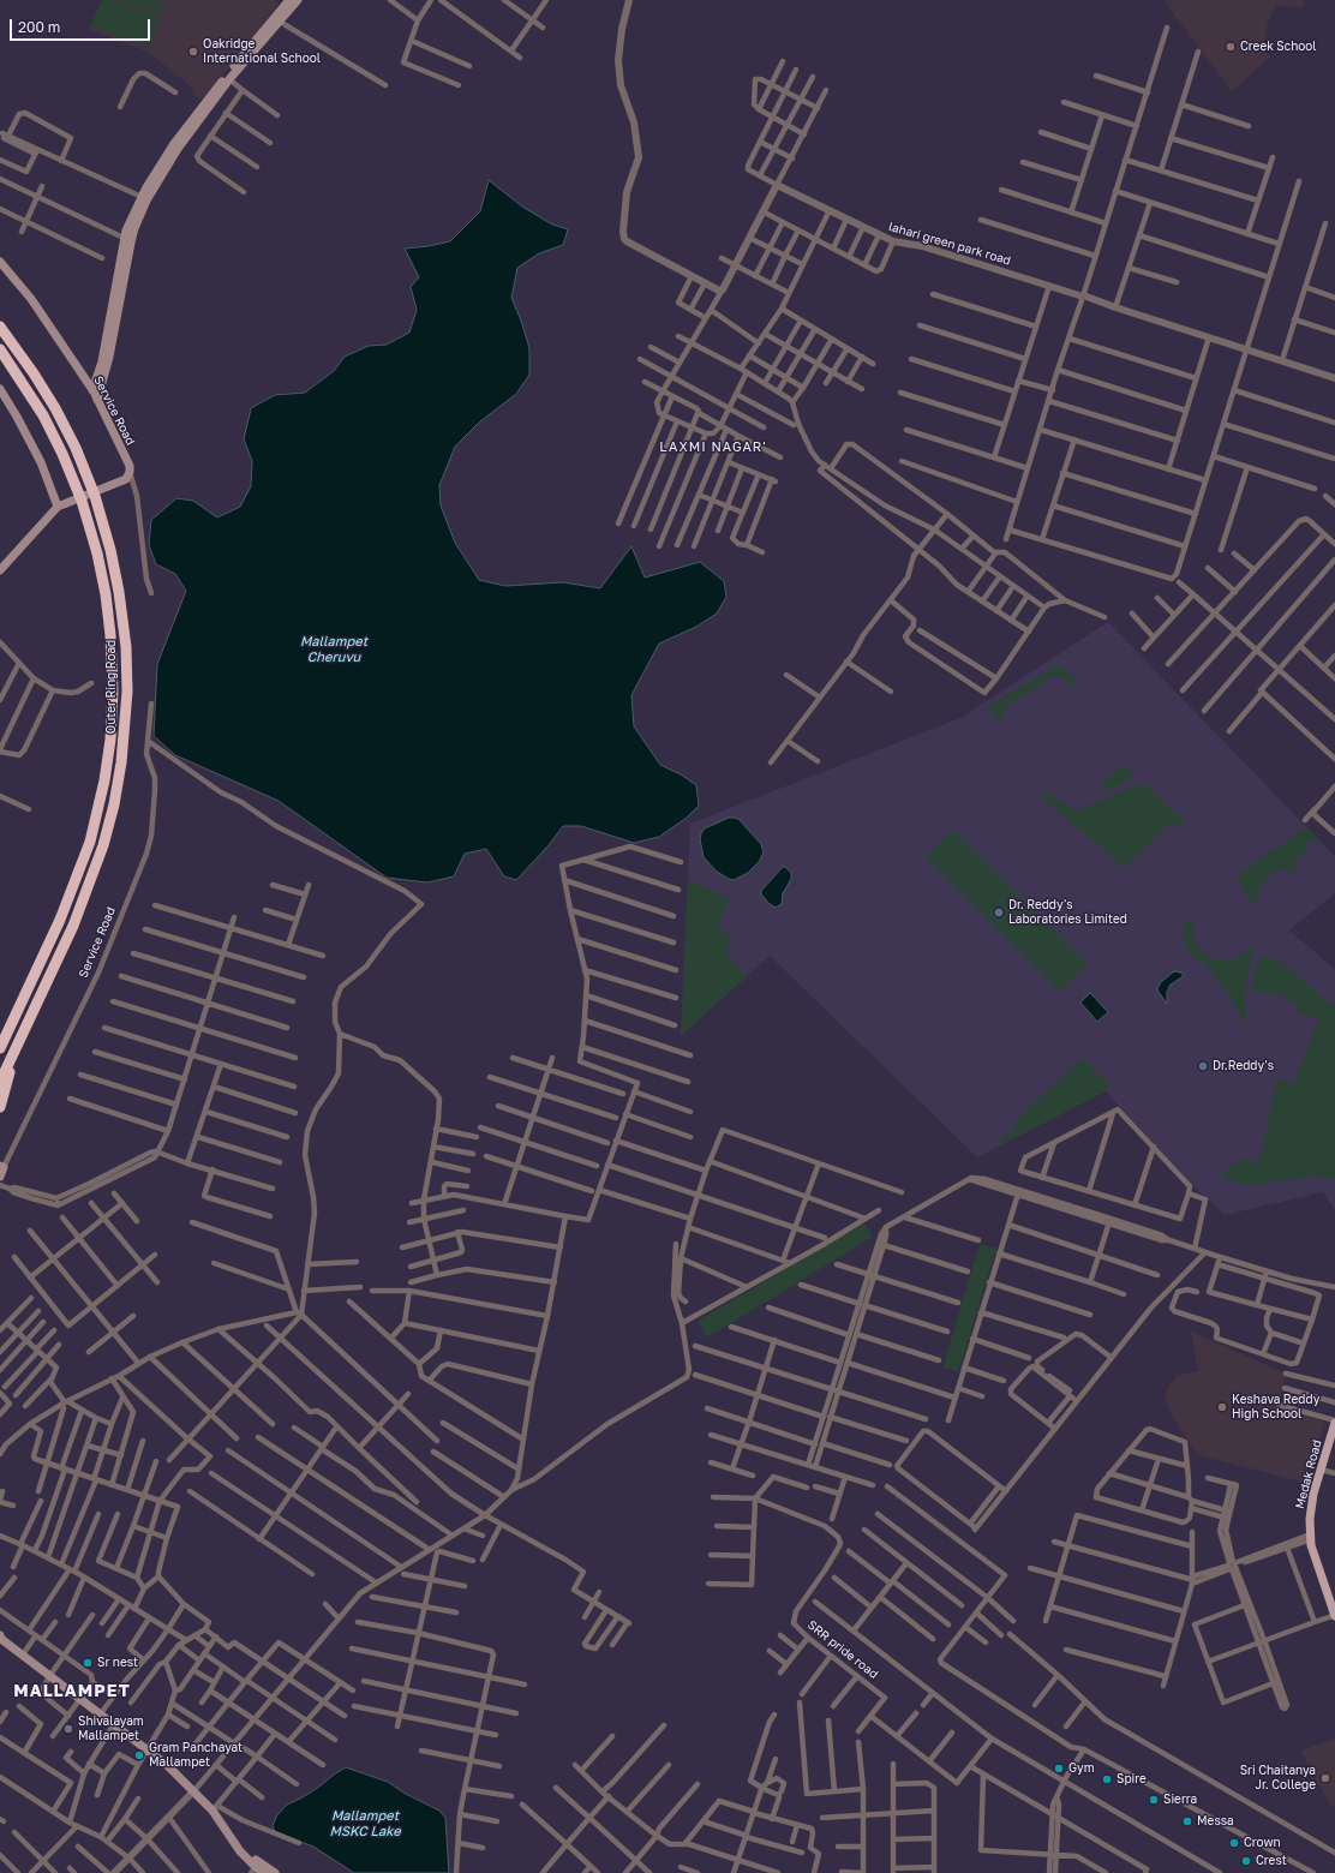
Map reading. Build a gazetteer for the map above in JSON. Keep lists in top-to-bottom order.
{
  "streets": {
    "highway": ["Outer Ring Road"],
    "main road": ["Service Road", "Medak Road"],
    "street": ["lahari green park road", "SRR pride road"]
  },
  "districts": ["LAXMI NAGAR'", "MALLAMPET"],
  "water": ["Mallampet Cheruvu", "Mallampet MSKC Lake"],
  "places": [
    "Creek School",
    "Oakridge International School",
    "Dr. Reddy's Laboratories Limited",
    "Dr.Reddy's",
    "Keshava Reddy High School",
    "Sr nest",
    "Shivalayam Mallampet",
    "Gram Panchayat Mallampet",
    "Gym",
    "Sri Chaitanya Jr. College",
    "Spire",
    "Sierra",
    "Messa",
    "Crown",
    "Crest"
  ],
  "scale_bar": "200 m"
}
